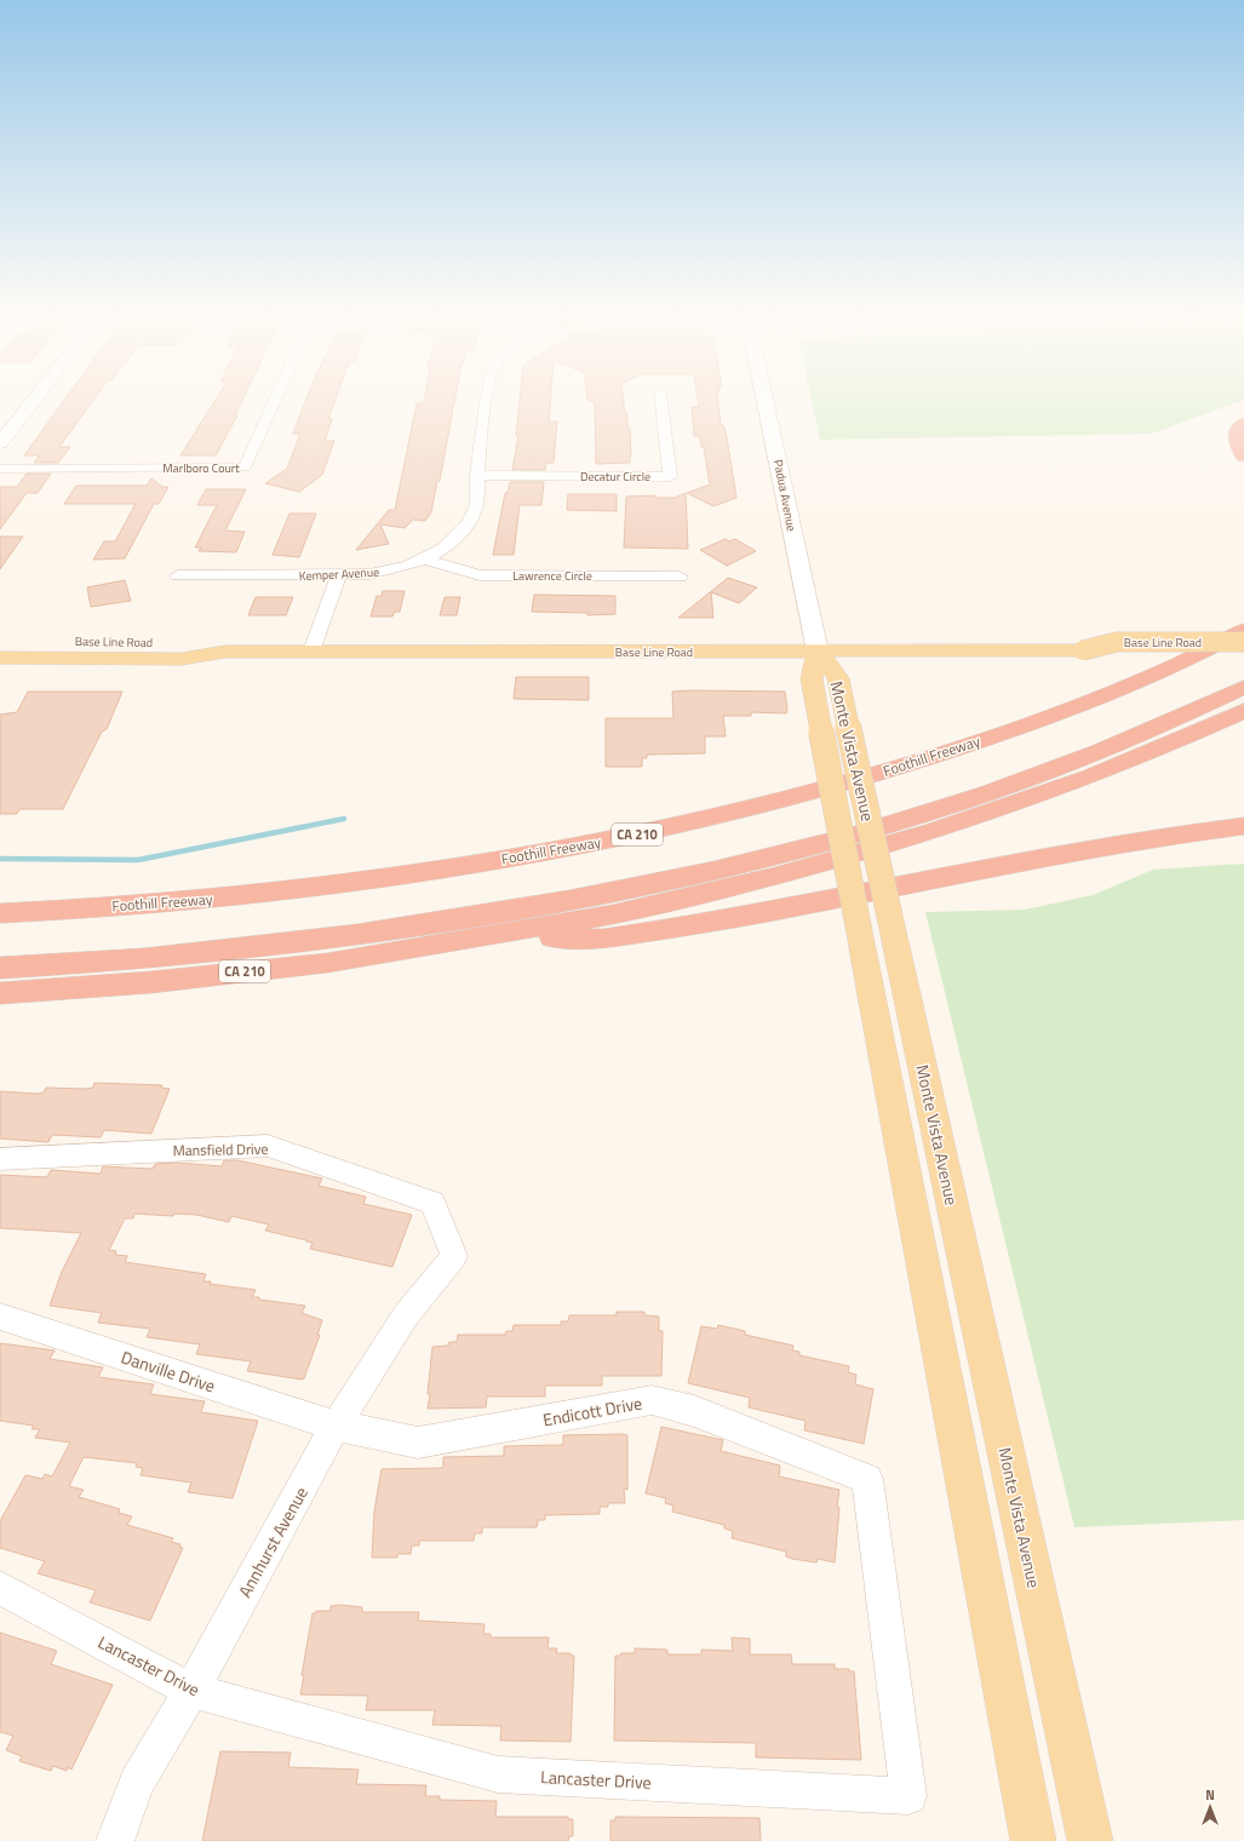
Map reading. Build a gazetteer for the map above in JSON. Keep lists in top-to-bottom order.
{
  "streets": {
    "highway": ["Foothill Freeway", "CA 210"],
    "main road": ["Base Line Road", "Monte Vista Avenue"],
    "street": [
      "Marlboro Court",
      "Decatur Circle",
      "Padua Avenue",
      "Kemper Avenue",
      "Lawrence Circle",
      "Mansfield Drive",
      "Danville Drive",
      "Endicott Drive",
      "Annhurst Avenue",
      "Lancaster Drive"
    ]
  },
  "crossings": [
    ["Decatur Circle", "Kemper Avenue"],
    ["Padua Avenue", "Base Line Road"],
    ["Padua Avenue", "Monte Vista Avenue"],
    ["Kemper Avenue", "Lawrence Circle"],
    ["Base Line Road", "Monte Vista Avenue"],
    ["Mansfield Drive", "Annhurst Avenue"],
    ["Danville Drive", "Endicott Drive"],
    ["Danville Drive", "Annhurst Avenue"],
    ["Endicott Drive", "Annhurst Avenue"],
    ["Endicott Drive", "Lancaster Drive"],
    ["Annhurst Avenue", "Lancaster Drive"]
  ],
  "north": "top"
}
